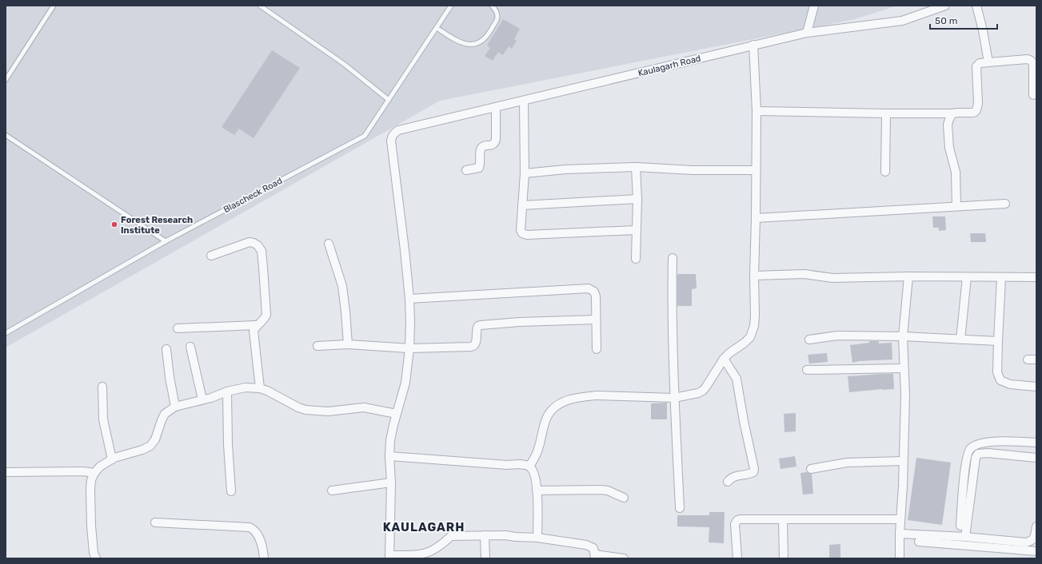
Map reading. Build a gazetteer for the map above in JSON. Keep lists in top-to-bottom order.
{
  "streets": {
    "street": ["Kaulagarh Road"],
    "lane": ["Blascheck Road"]
  },
  "districts": ["KAULAGARH"],
  "places": ["Forest Research Institute"],
  "scale_bar": "50 m"
}
